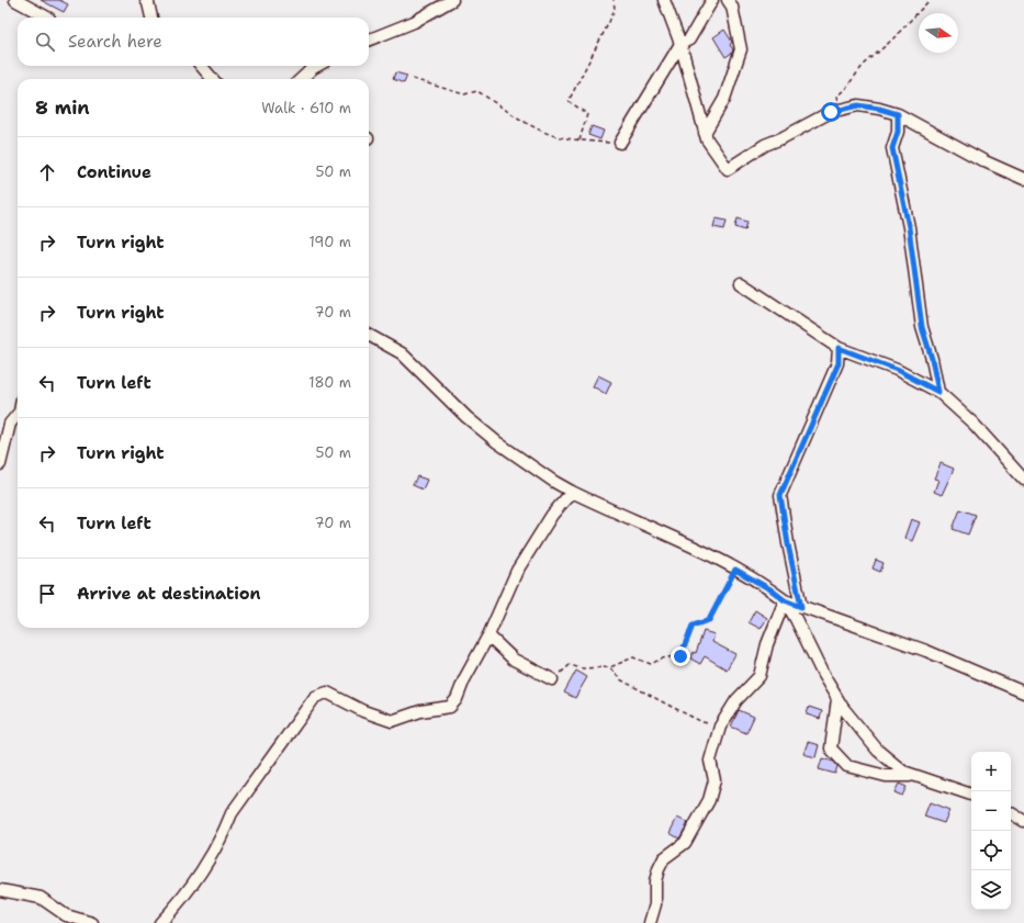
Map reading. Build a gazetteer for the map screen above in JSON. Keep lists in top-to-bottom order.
{
  "north": "right",
  "page": {
    "search": "Search here",
    "heading": ["8 min", "Walk · 610 m"],
    "list": [
      ["Continue", "50 m"],
      ["Turn right", "190 m"],
      ["Turn right", "70 m"],
      ["Turn left", "180 m"],
      ["Turn right", "50 m"],
      ["Turn left", "70 m"],
      "Arrive at destination"
    ],
    "map_buttons": ["+", "−"]
  }
}
